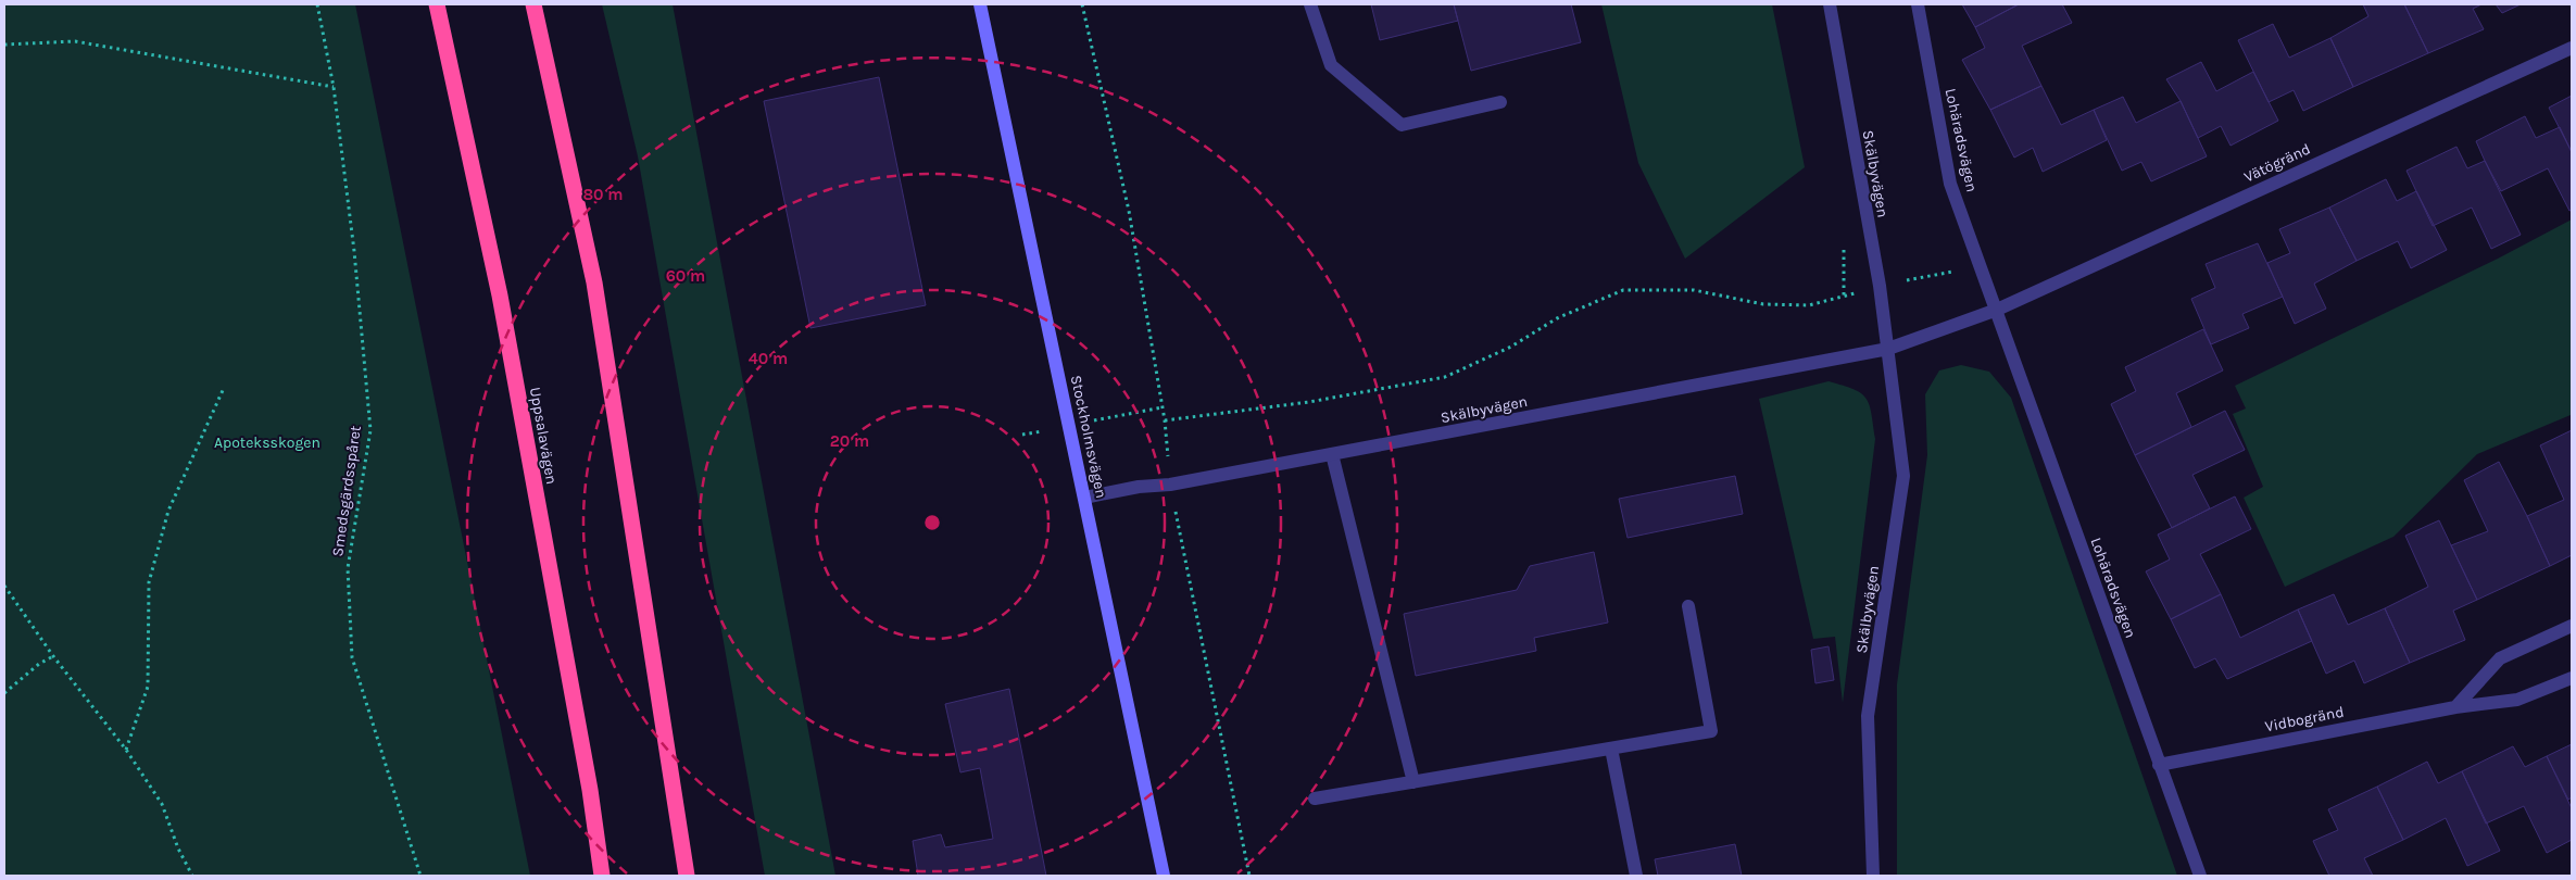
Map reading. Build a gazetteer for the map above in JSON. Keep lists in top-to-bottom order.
{
  "streets": {
    "highway": ["Uppsalavägen"],
    "street": [
      "Lohäradsvägen",
      "Vätögränd",
      "Skälbyvägen",
      "Stockholmsvägen",
      "Vidbogränd"
    ],
    "path": ["Smedsgärdsspåret"]
  },
  "crossings": [
    ["Lohäradsvägen", "Vätögränd"],
    ["Lohäradsvägen", "Vidbogränd"],
    ["Skälbyvägen", "Stockholmsvägen"]
  ],
  "parks": ["Apoteksskogen"],
  "rings": [
    "80 m",
    "60 m",
    "40 m",
    "20 m"
  ]
}
